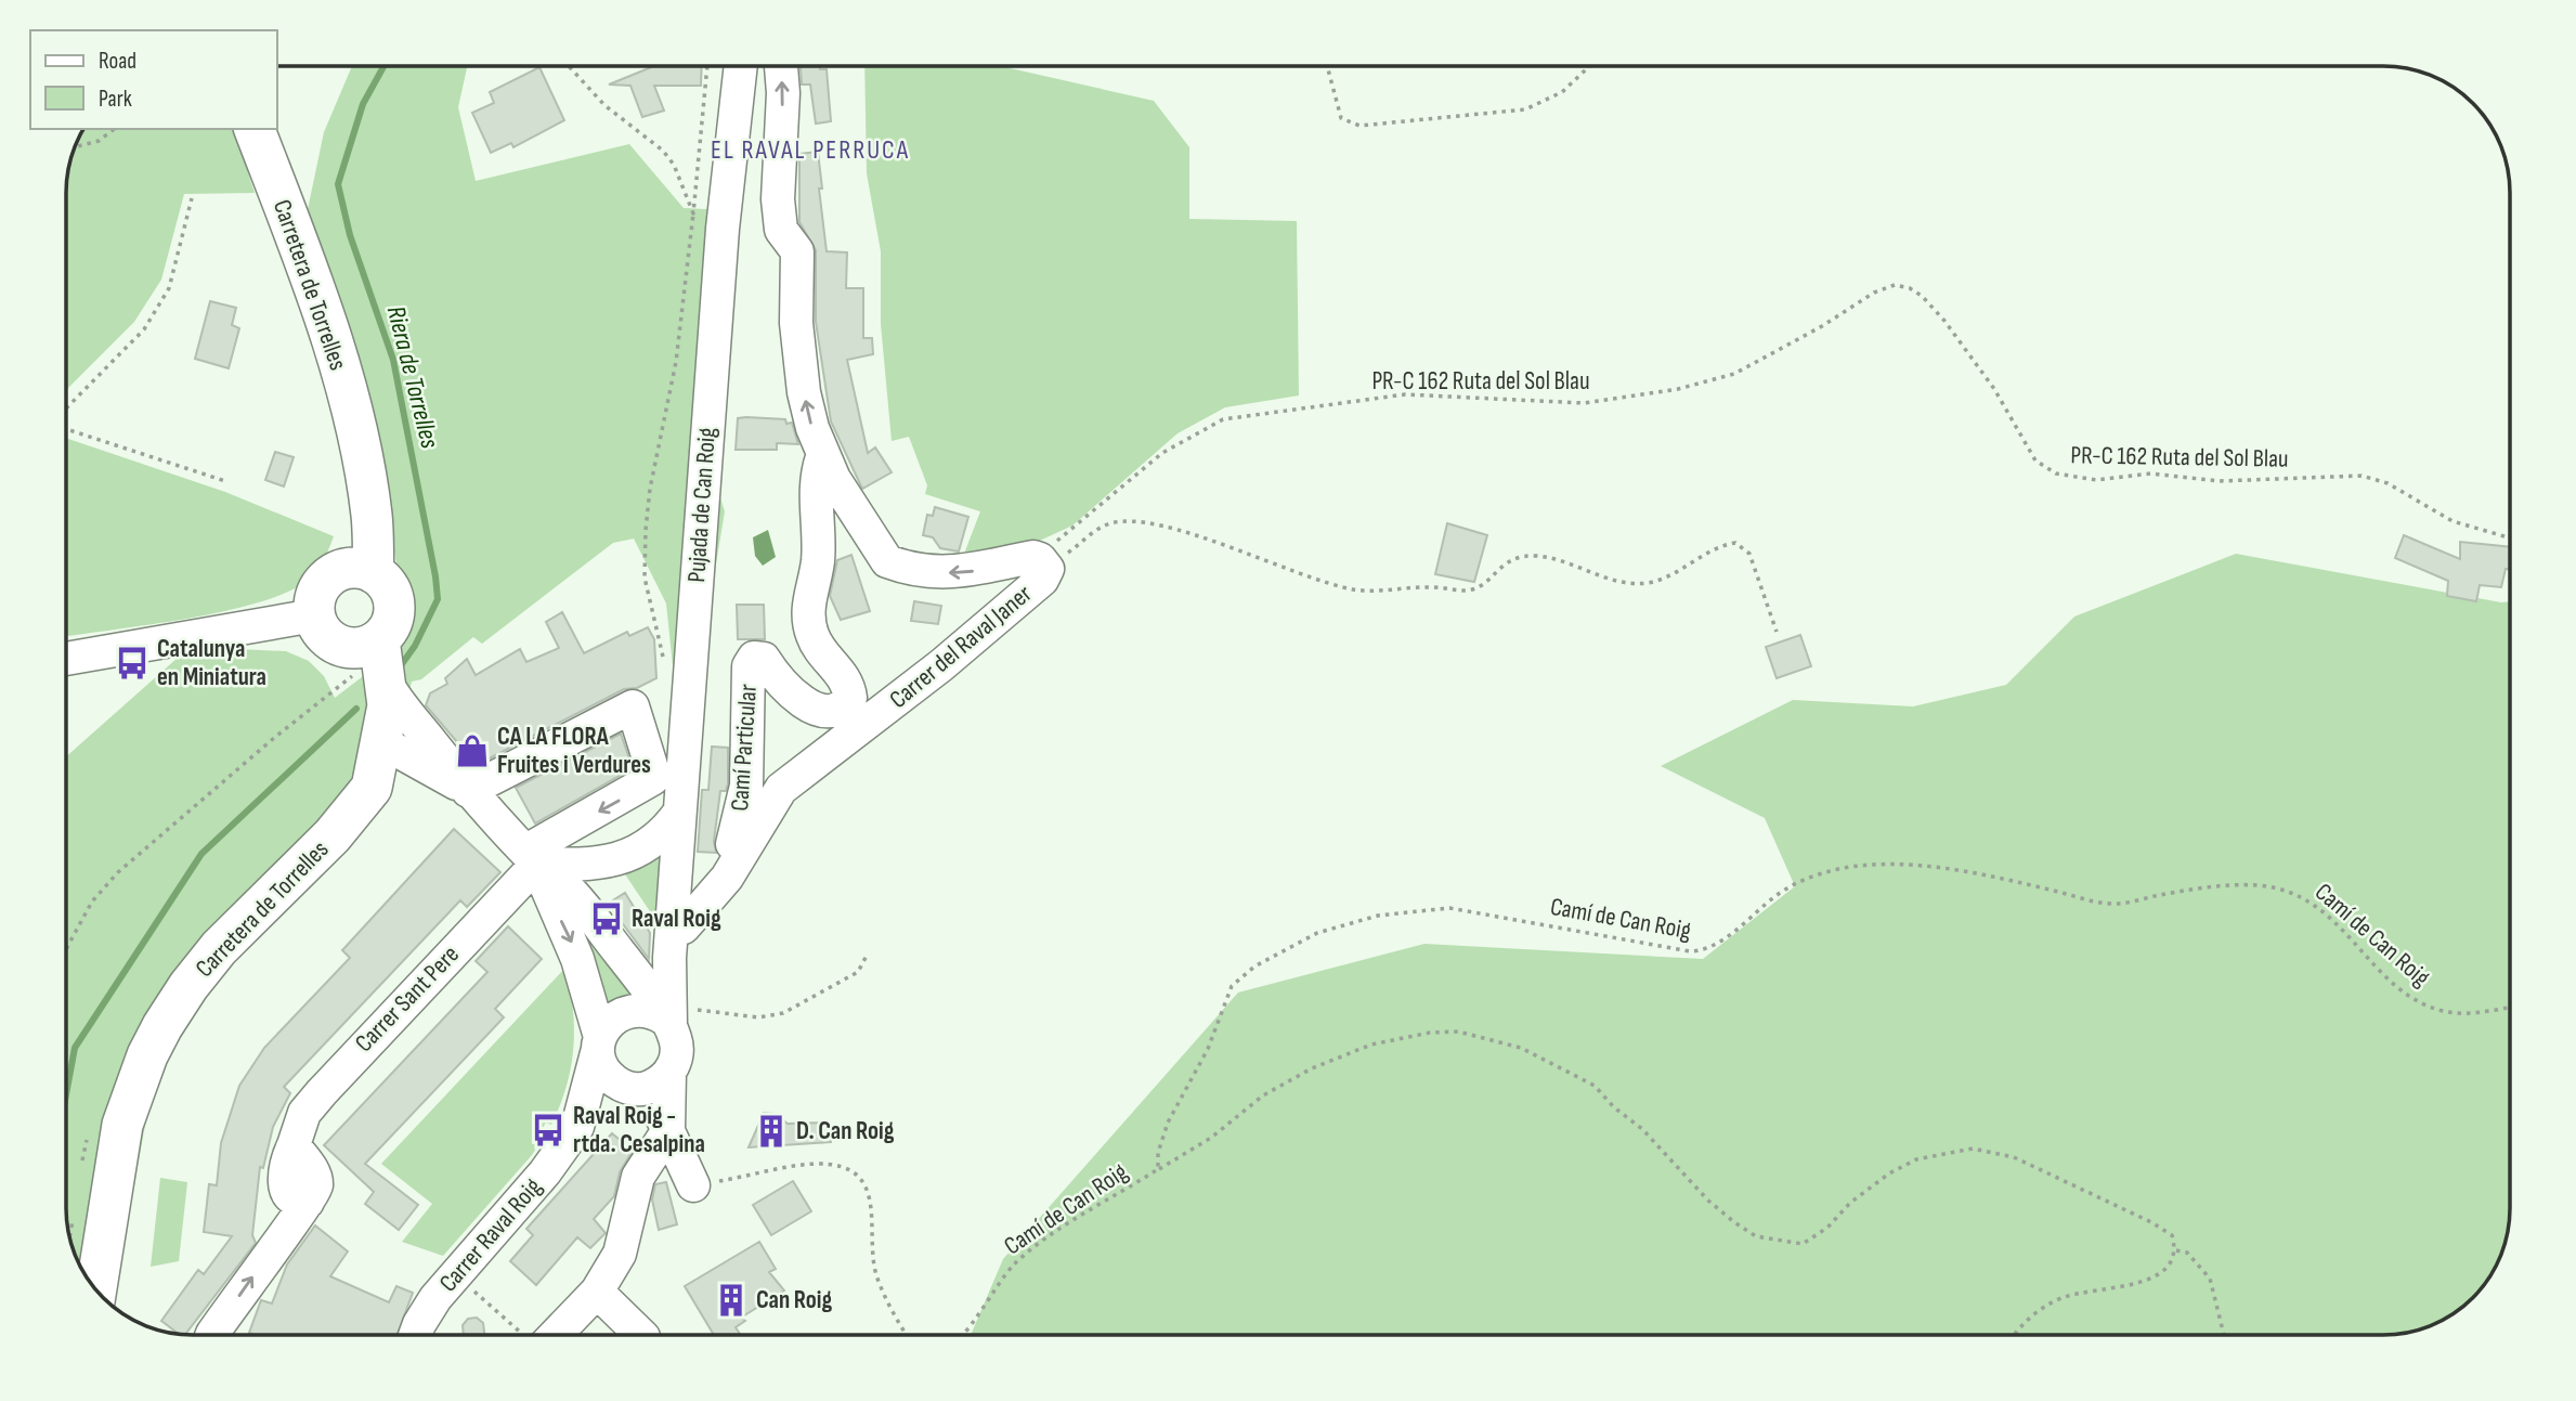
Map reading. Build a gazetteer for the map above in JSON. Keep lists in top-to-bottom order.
{
  "streets": {
    "main road": ["Carretera de Torrelles"],
    "street": [
      "Pujada de Can Roig",
      "Carrer del Raval Janer",
      "Camí Particular",
      "Carrer Sant Pere",
      "Carrer Raval Roig"
    ],
    "path": ["PR-C 162 Ruta del Sol Blau", "Camí de Can Roig"]
  },
  "crossings": [
    ["PR-C 162 Ruta del Sol Blau", "Carrer del Raval Janer"],
    ["Pujada de Can Roig", "Carrer del Raval Janer"],
    ["Pujada de Can Roig", "Camí Particular"],
    ["Carrer del Raval Janer", "Camí Particular"]
  ],
  "one_way": ["Carrer del Raval Janer"],
  "districts": ["EL RAVAL PERRUCA"],
  "water": ["Riera de Torrelles"],
  "places": {
    "bus stop": ["Catalunya en Miniatura", "Raval Roig", "Raval Roig - rtda. Cesalpina"],
    "shop": ["CA LA FLORA Fruites i Verdures"],
    "building": ["D. Can Roig", "Can Roig"]
  },
  "legend": ["Road", "Park"]
}
